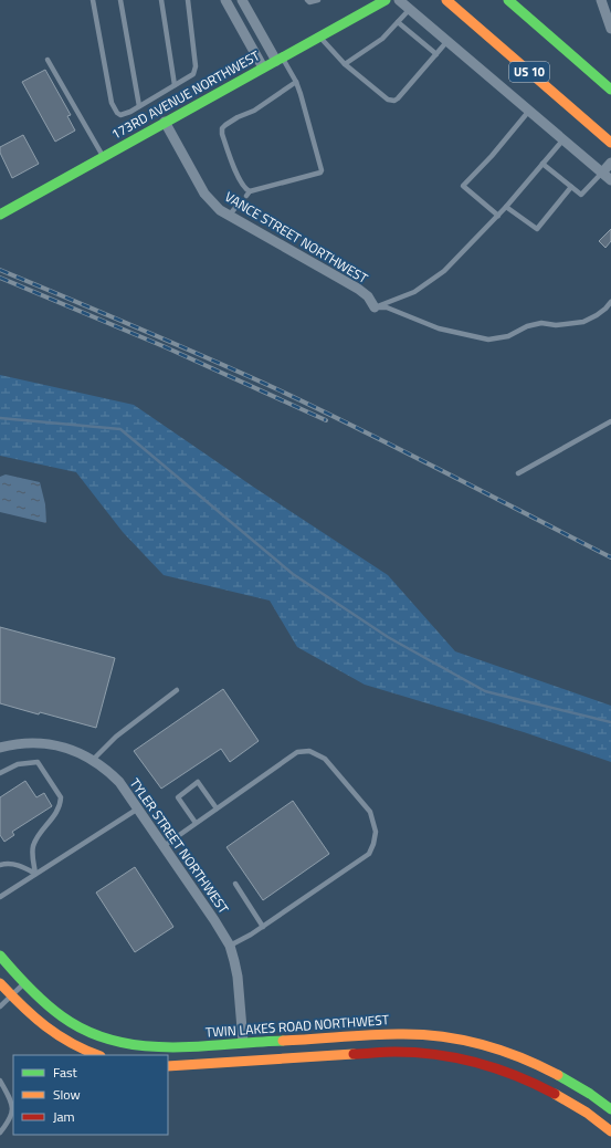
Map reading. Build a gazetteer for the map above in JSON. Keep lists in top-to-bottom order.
{
  "streets": {
    "main road": ["US 10", "173RD AVENUE NORTHWEST", "TWIN LAKES ROAD NORTHWEST"],
    "street": ["VANCE STREET NORTHWEST", "TYLER STREET NORTHWEST"]
  },
  "crossings": [
    ["173RD AVENUE NORTHWEST", "VANCE STREET NORTHWEST"],
    ["TYLER STREET NORTHWEST", "TWIN LAKES ROAD NORTHWEST"]
  ],
  "legend": ["Fast", "Slow", "Jam"]
}
